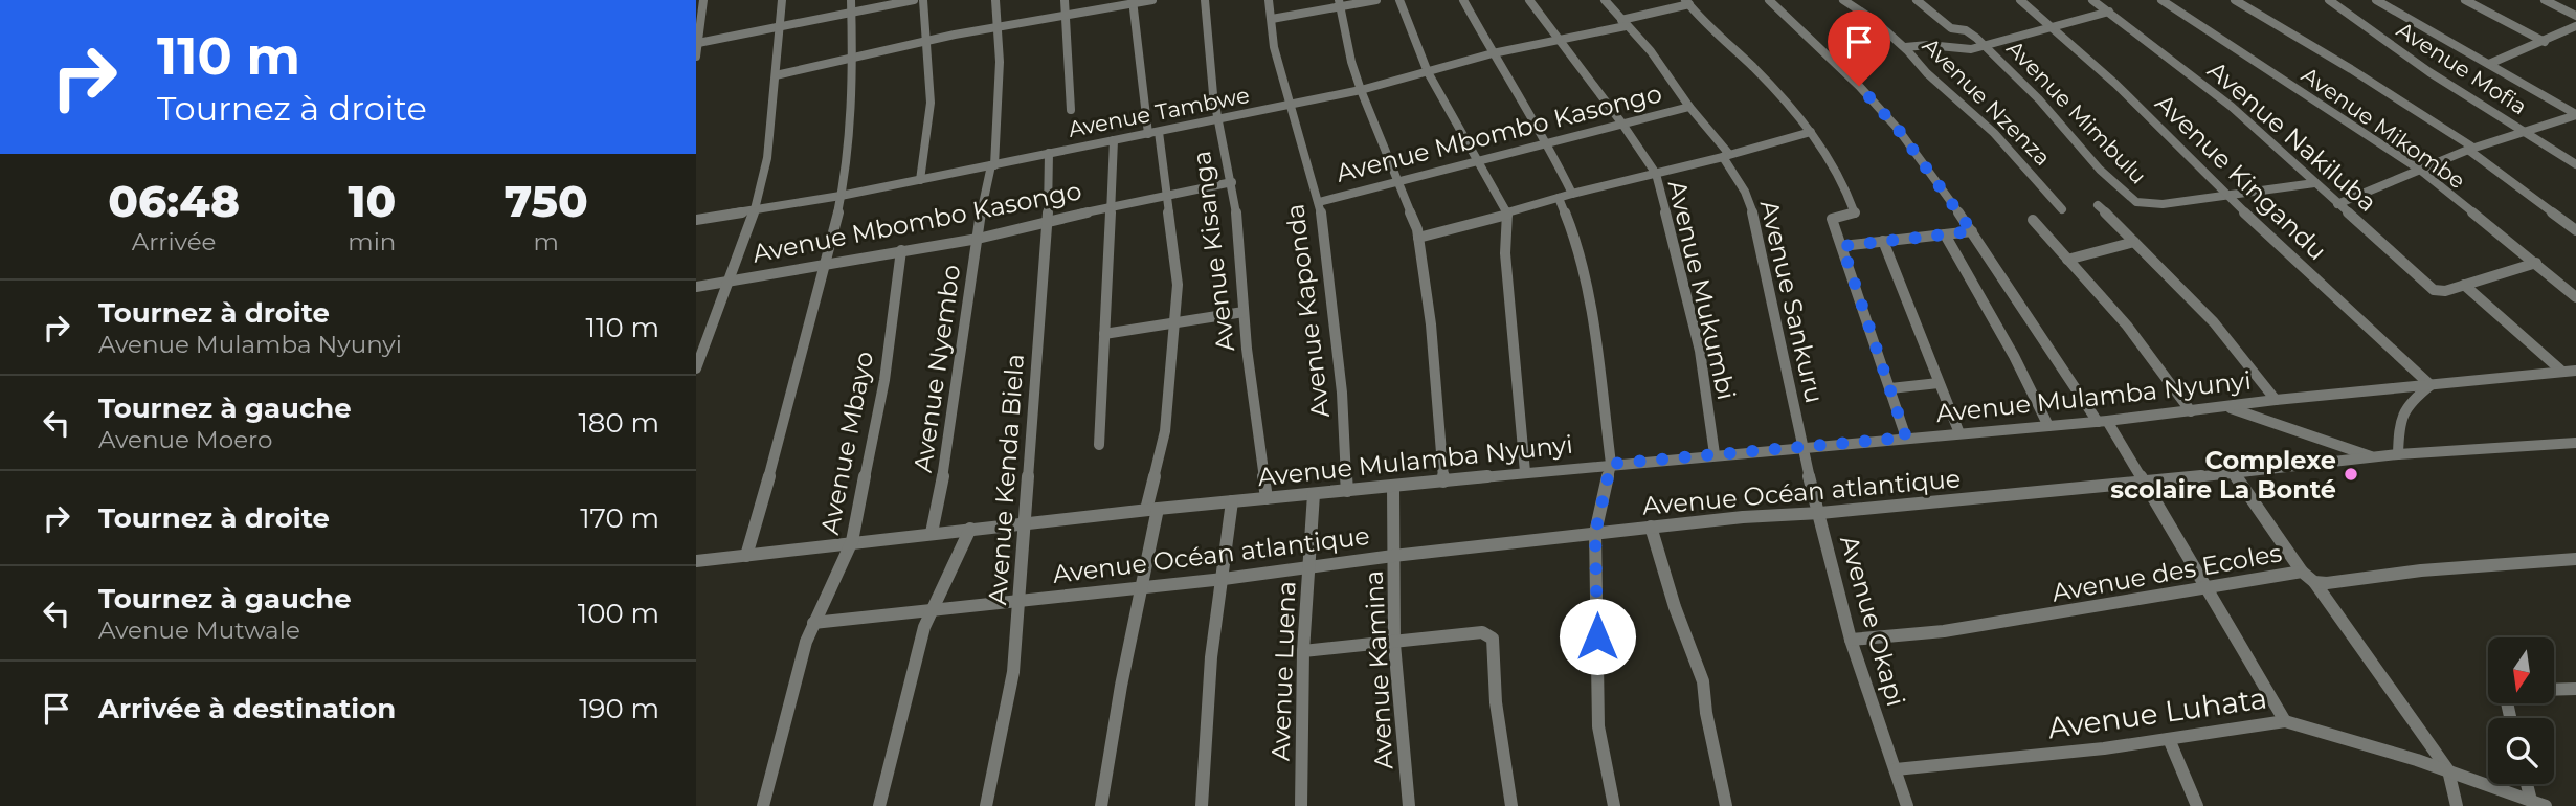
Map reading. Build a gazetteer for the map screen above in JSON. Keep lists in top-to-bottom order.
{
  "streets": {
    "street": [
      "Avenue Mofia",
      "Avenue Nzenza",
      "Avenue Tambwe",
      "Avenue Mimbulu",
      "Avenue Mikombe",
      "Avenue Mbombo Kasongo",
      "Avenue Nakiluba",
      "Avenue Kingandu",
      "Avenue Kisanga",
      "Avenue Mukumbi",
      "Avenue Sankuru",
      "Avenue Kaponda",
      "Avenue Nyembo",
      "Avenue Mulamba Nyunyi",
      "Avenue Mbayo",
      "Avenue Kenda Biela",
      "Avenue Océan atlantique",
      "Avenue des Ecoles",
      "Avenue Okapi",
      "Avenue Kamina",
      "Avenue Luena",
      "Avenue Luhata"
    ]
  },
  "crossings": [
    ["Avenue Tambwe", "Avenue Kisanga"],
    ["Avenue Tambwe", "Avenue Mukumbi"],
    ["Avenue Tambwe", "Avenue Sankuru"],
    ["Avenue Tambwe", "Avenue Kaponda"],
    ["Avenue Tambwe", "Avenue Nyembo"],
    ["Avenue Tambwe", "Avenue Kenda Biela"],
    ["Avenue Mimbulu", "Avenue Kingandu"],
    ["Avenue Mimbulu", "Avenue Mulamba Nyunyi"],
    ["Avenue Mbombo Kasongo", "Avenue Kisanga"],
    ["Avenue Mbombo Kasongo", "Avenue Mukumbi"],
    ["Avenue Mbombo Kasongo", "Avenue Sankuru"],
    ["Avenue Mbombo Kasongo", "Avenue Kaponda"],
    ["Avenue Mbombo Kasongo", "Avenue Nyembo"],
    ["Avenue Mbombo Kasongo", "Avenue Mbayo"],
    ["Avenue Mbombo Kasongo", "Avenue Kenda Biela"],
    ["Avenue Kingandu", "Avenue Mulamba Nyunyi"],
    ["Avenue Kisanga", "Avenue Mulamba Nyunyi"],
    ["Avenue Mukumbi", "Avenue Mulamba Nyunyi"],
    ["Avenue Sankuru", "Avenue Mulamba Nyunyi"],
    ["Avenue Sankuru", "Avenue Okapi"],
    ["Avenue Kaponda", "Avenue Mulamba Nyunyi"],
    ["Avenue Nyembo", "Avenue Mulamba Nyunyi"],
    ["Avenue Mulamba Nyunyi", "Avenue Mbayo"],
    ["Avenue Mulamba Nyunyi", "Avenue Kenda Biela"],
    ["Avenue Mulamba Nyunyi", "Avenue Okapi"],
    ["Avenue Mulamba Nyunyi", "Avenue Kamina"],
    ["Avenue Mulamba Nyunyi", "Avenue Luena"],
    ["Avenue Mbayo", "Avenue Océan atlantique"],
    ["Avenue Kenda Biela", "Avenue Océan atlantique"],
    ["Avenue Océan atlantique", "Avenue Okapi"],
    ["Avenue Océan atlantique", "Avenue Kamina"],
    ["Avenue Océan atlantique", "Avenue Luena"],
    ["Avenue des Ecoles", "Avenue Okapi"],
    ["Avenue Okapi", "Avenue Luhata"]
  ],
  "places": ["Complexe scolaire La Bonté"],
  "north": "bottom",
  "page": {
    "turn": ["110 m", "Tournez à droite"],
    "eta": [
      "06:48",
      "Arrivée",
      "10",
      "min",
      "750",
      "m"
    ],
    "list": [
      {
        "name": "Tournez à droite",
        "note": "Avenue Mulamba Nyunyi",
        "value": "110 m"
      },
      {
        "name": "Tournez à gauche",
        "note": "Avenue Moero",
        "value": "180 m"
      },
      {
        "name": "Tournez à droite",
        "value": "170 m"
      },
      {
        "name": "Tournez à gauche",
        "note": "Avenue Mutwale",
        "value": "100 m"
      },
      {
        "name": "Arrivée à destination",
        "value": "190 m"
      }
    ]
  }
}
